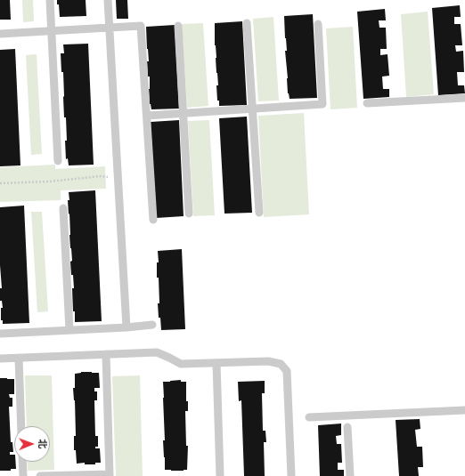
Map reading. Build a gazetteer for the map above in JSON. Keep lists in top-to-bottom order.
{
  "north": "right"
}
